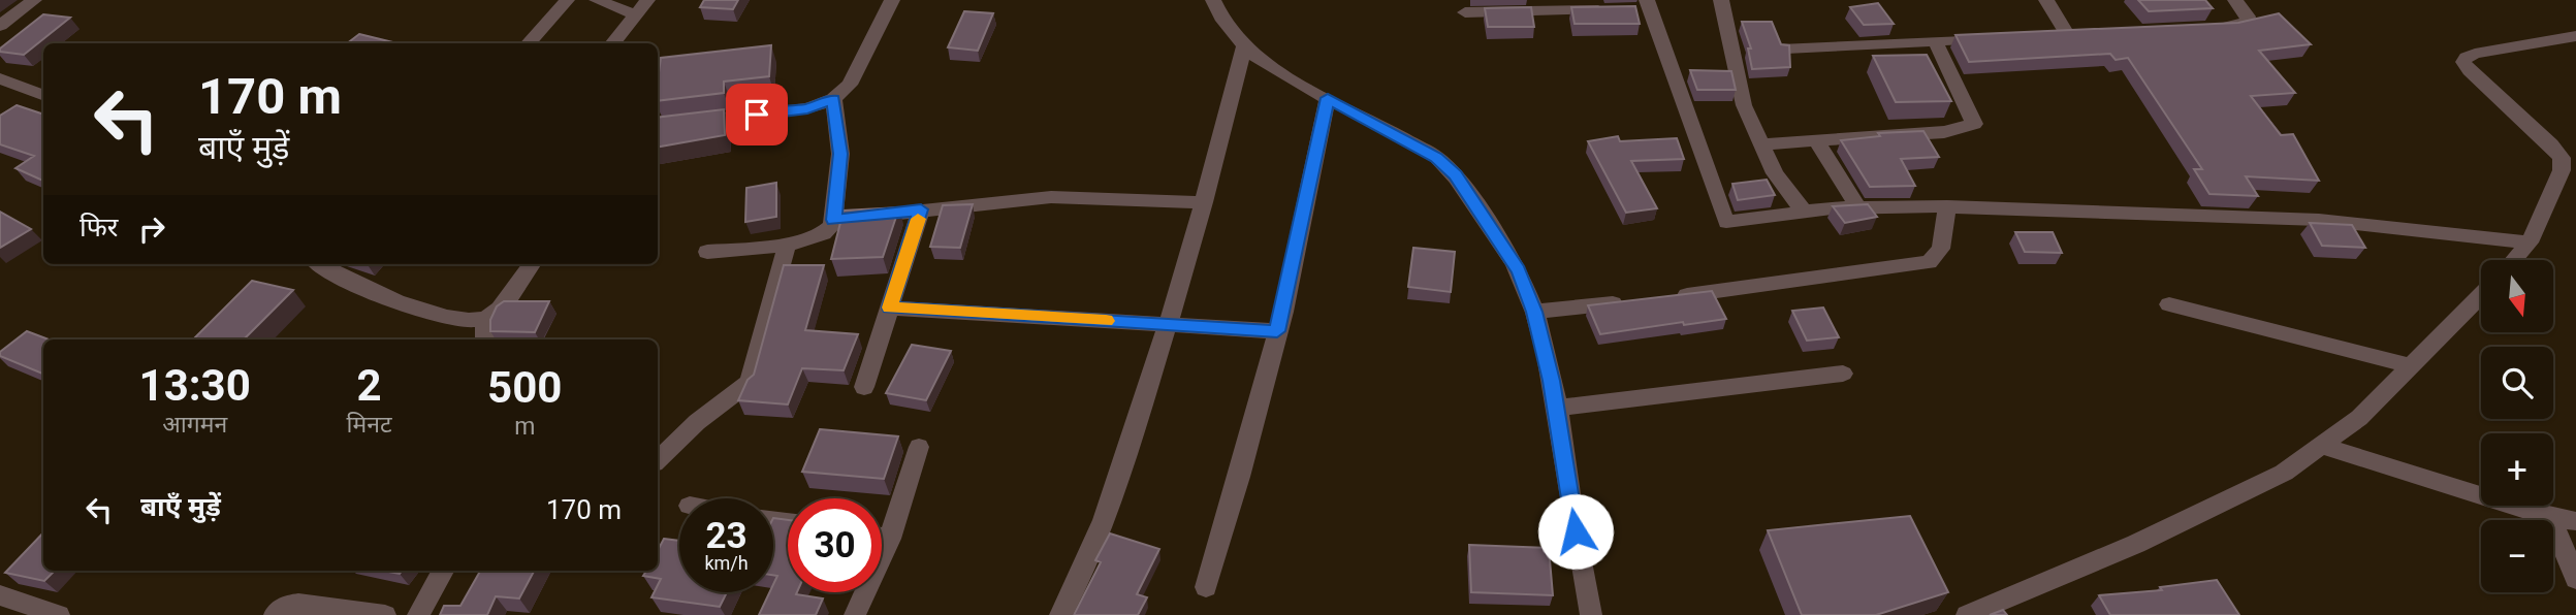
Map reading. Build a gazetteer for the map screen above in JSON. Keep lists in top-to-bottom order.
{
  "north": "bottom",
  "page": {
    "turn": ["170 m", "बाएँ मुड़ें"],
    "then": "फिर",
    "map_buttons": ["+", "−"],
    "eta": [
      "13:30",
      "आगमन",
      "2",
      "मिनट",
      "500",
      "m"
    ],
    "list": [
      {
        "name": "बाएँ मुड़ें",
        "value": "170 m"
      }
    ],
    "speed": "23 km/h",
    "limit": "30"
  }
}
